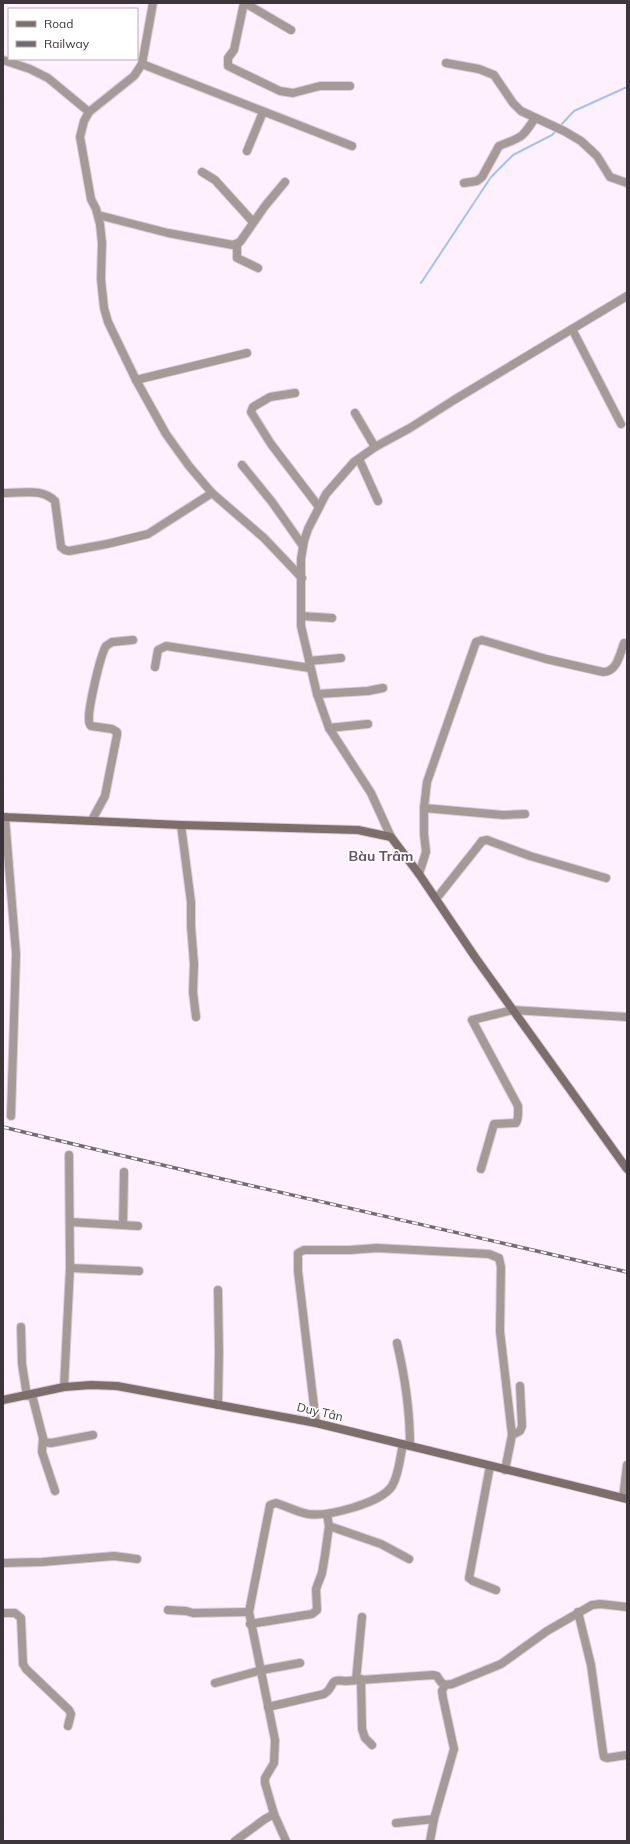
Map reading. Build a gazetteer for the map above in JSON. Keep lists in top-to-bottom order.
{
  "streets": {
    "street": ["Duy Tân"]
  },
  "districts": ["Bàu Trâm"],
  "legend": ["Road", "Railway"]
}
